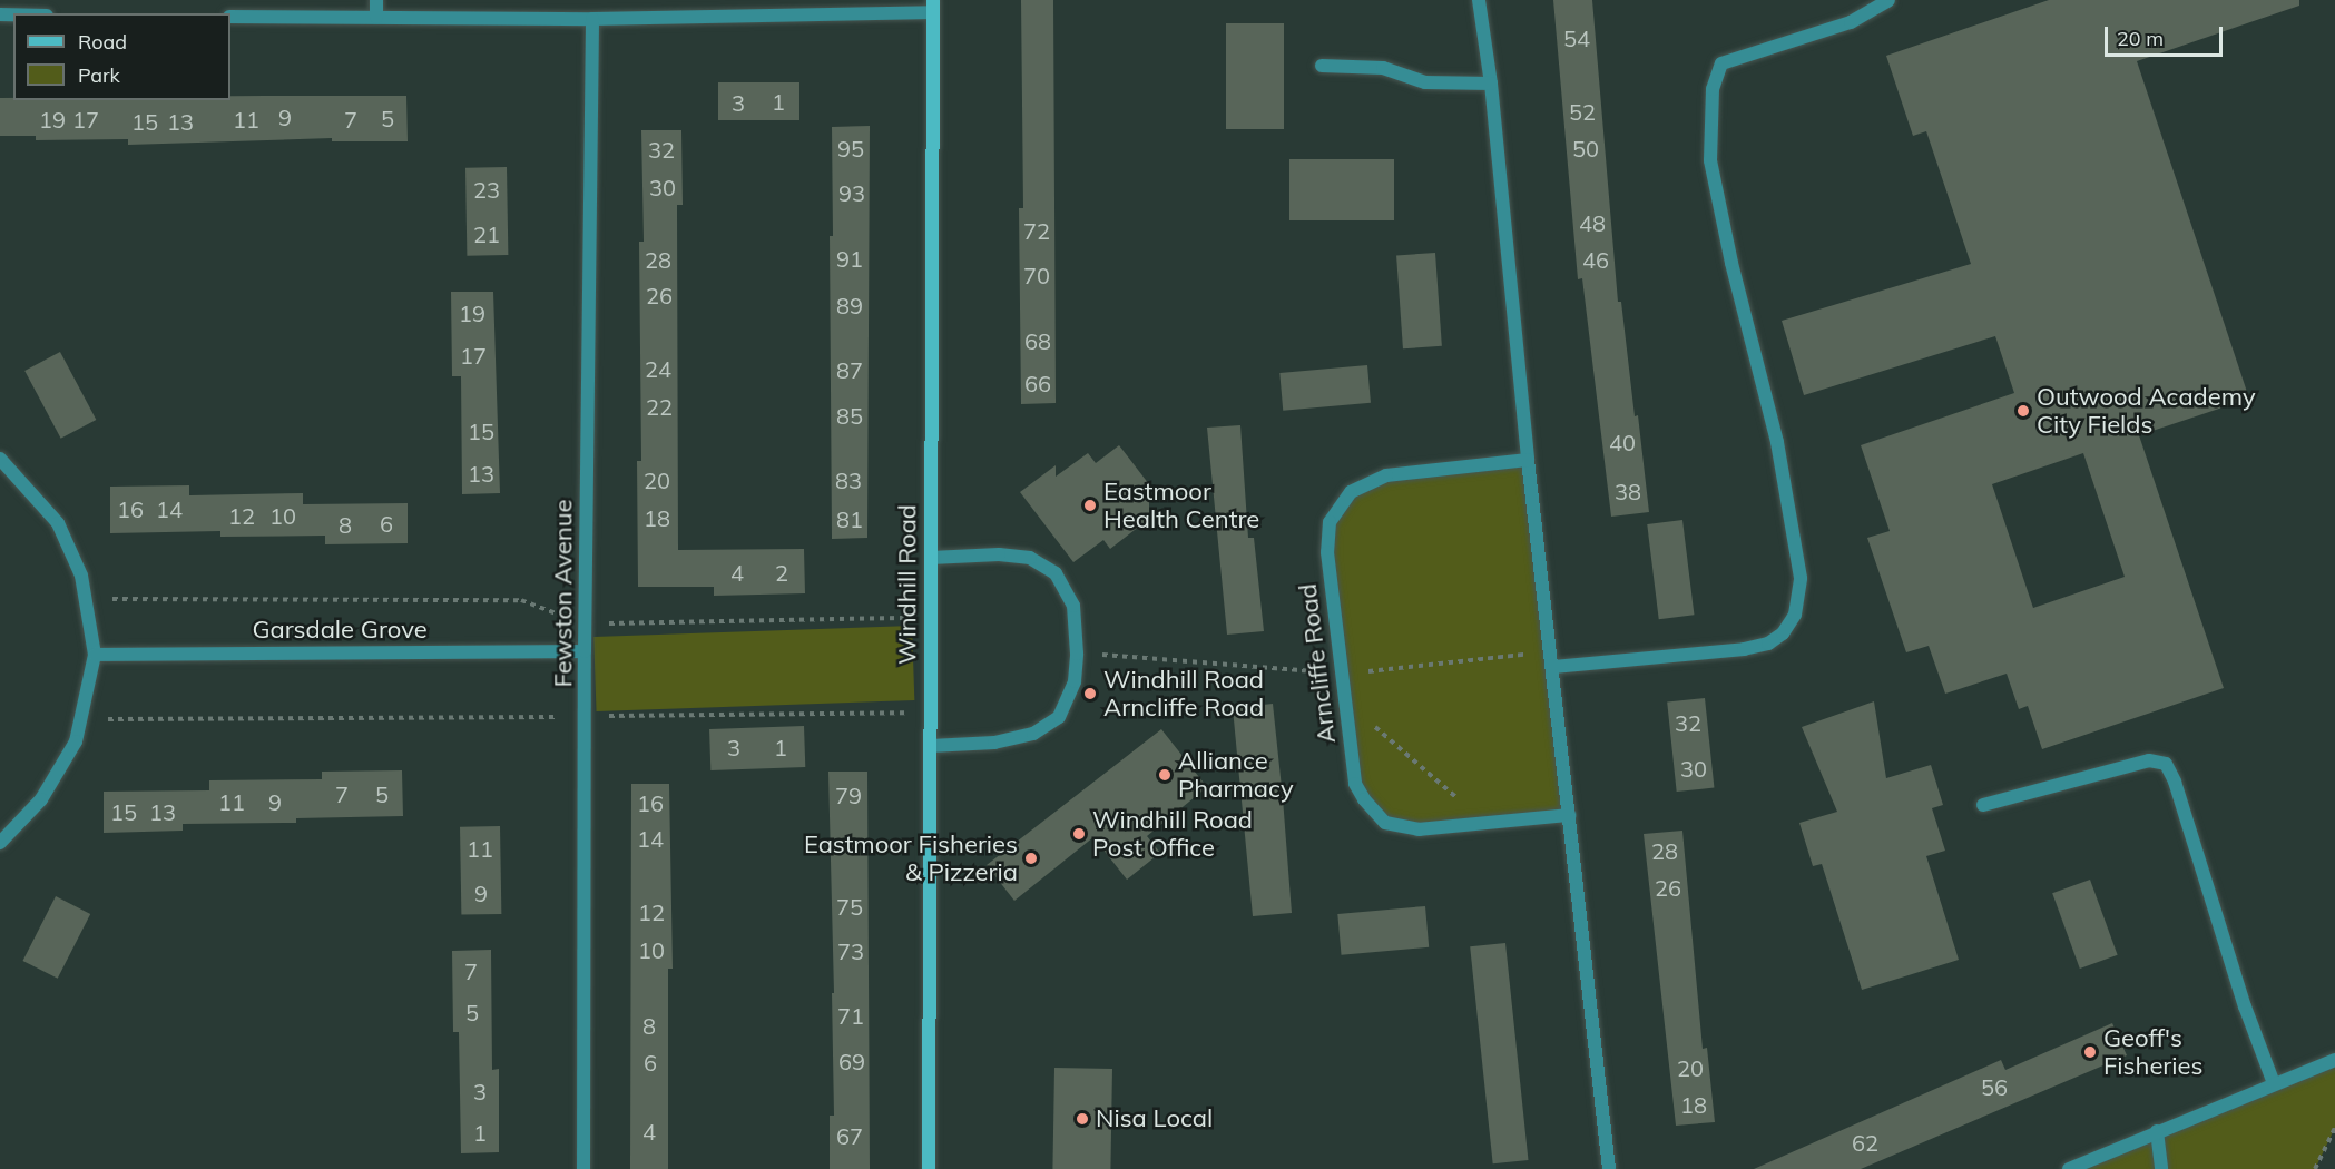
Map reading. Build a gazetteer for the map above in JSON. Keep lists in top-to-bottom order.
{
  "streets": {
    "street": [
      "Windhill Road",
      "Fewston Avenue",
      "Garsdale Grove",
      "Arncliffe Road"
    ]
  },
  "crossings": [
    ["Fewston Avenue", "Garsdale Grove"]
  ],
  "places": [
    "Outwood Academy City Fields",
    "Eastmoor Health Centre",
    "Windhill Road Arncliffe Road",
    "Alliance Pharmacy",
    "Windhill Road Post Office",
    "Eastmoor Fisheries & Pizzeria",
    "Geoff's Fisheries",
    "Nisa Local"
  ],
  "house_numbers": [
    "54",
    "1",
    "3",
    "52",
    "9",
    "5",
    "19",
    "17",
    "11",
    "7",
    "15",
    "13",
    "95",
    "50",
    "32",
    "30",
    "23",
    "93",
    "48",
    "72",
    "21",
    "91",
    "28",
    "46",
    "70",
    "26",
    "89",
    "19",
    "68",
    "17",
    "24",
    "87",
    "66",
    "22",
    "85",
    "15",
    "40",
    "13",
    "20",
    "83",
    "38",
    "16",
    "14",
    "12",
    "10",
    "18",
    "81",
    "6",
    "8",
    "4",
    "2",
    "32",
    "3",
    "1",
    "30",
    "7",
    "5",
    "79",
    "11",
    "9",
    "16",
    "15",
    "13",
    "14",
    "11",
    "28",
    "26",
    "9",
    "75",
    "12",
    "10",
    "73",
    "7",
    "5",
    "71",
    "8",
    "69",
    "6",
    "20",
    "56",
    "3",
    "18",
    "4",
    "1",
    "67",
    "62"
  ],
  "legend": ["Road", "Park"],
  "scale_bar": "20 m"
}
